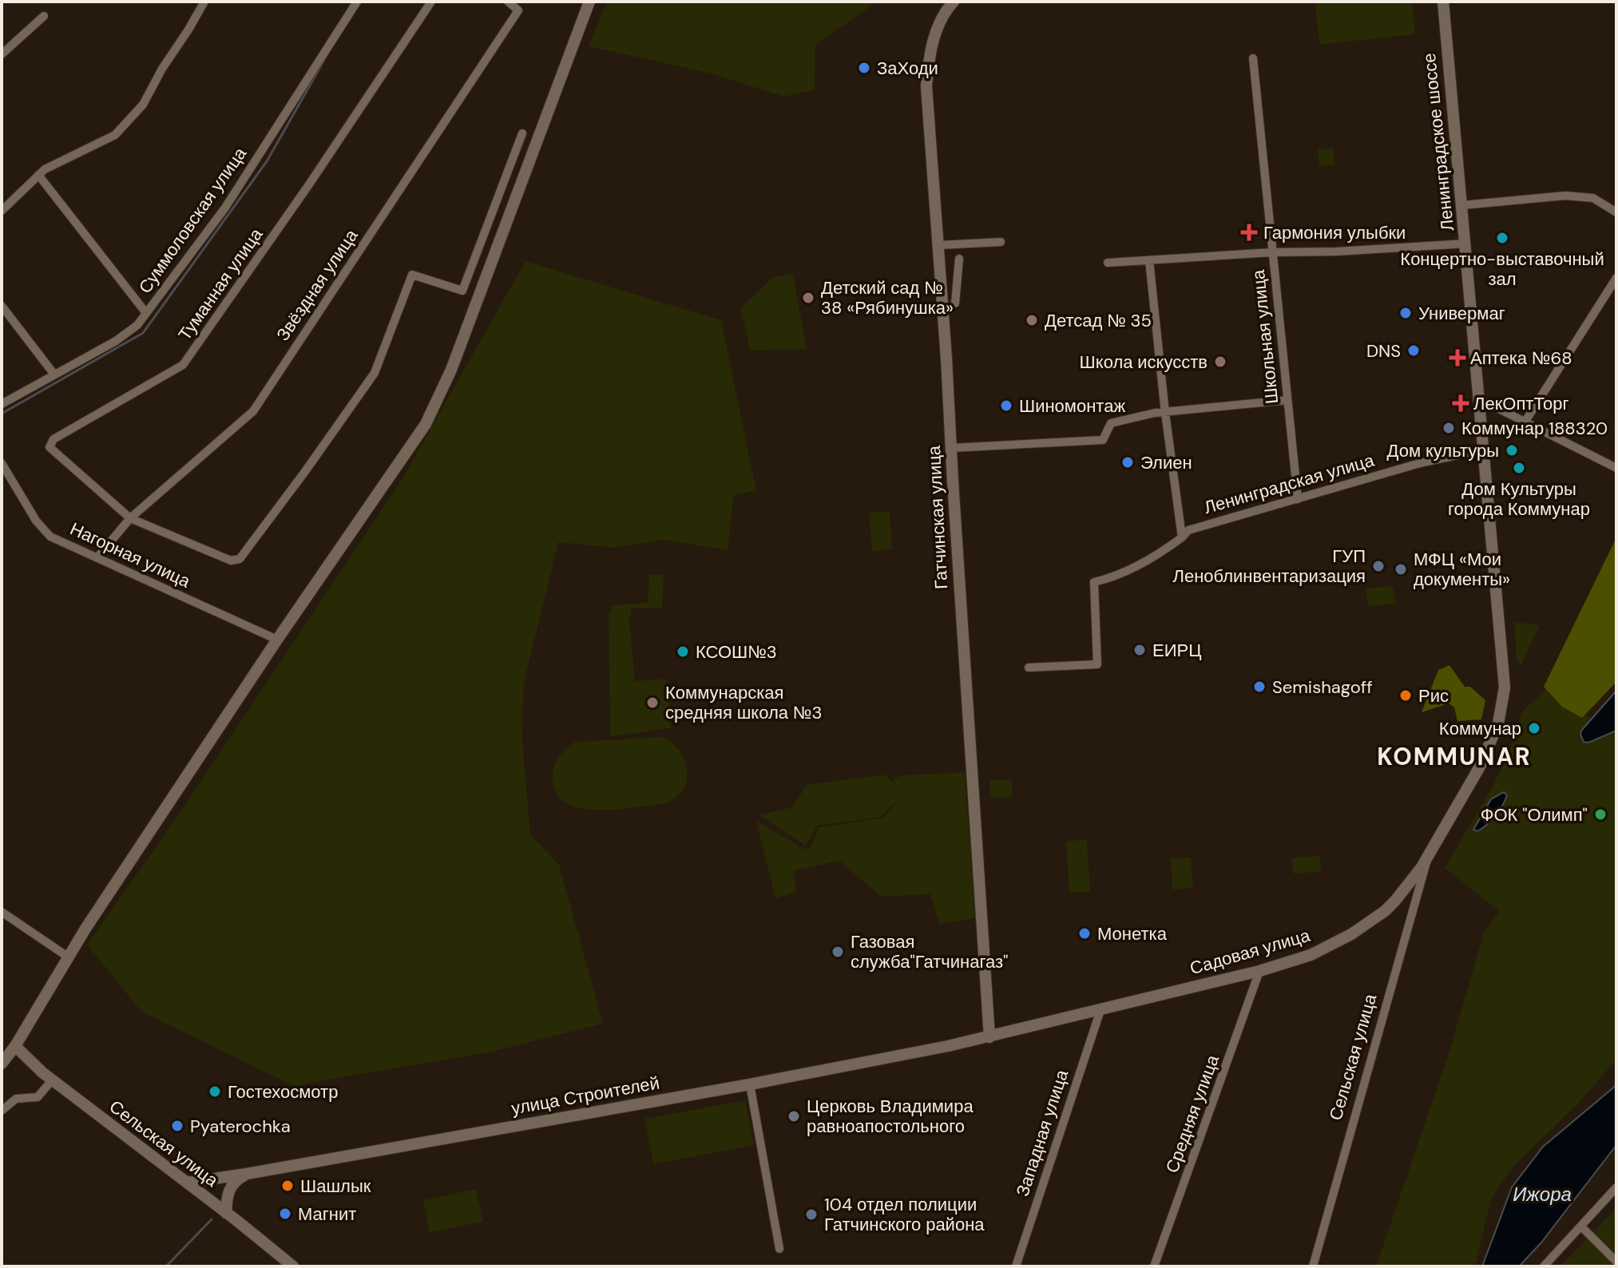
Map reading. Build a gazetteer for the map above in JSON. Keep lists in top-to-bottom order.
{
  "streets": {
    "main road": [
      "Ленинградское шоссе",
      "Гатчинская улица",
      "Садовая улица",
      "Сельская улица",
      "улица Строителей"
    ],
    "street": [
      "Суммоловская улица",
      "Туманная улица",
      "Звёздная улица",
      "Школьная улица",
      "Ленинградская улица",
      "Нагорная улица",
      "Средняя улица",
      "Западная улица"
    ]
  },
  "crossings": [
    ["Ленинградское шоссе", "Ленинградская улица"],
    ["Ленинградское шоссе", "Садовая улица"],
    ["Туманная улица", "Звёздная улица"],
    ["Звёздная улица", "Нагорная улица"],
    ["Школьная улица", "Ленинградская улица"],
    ["Гатчинская улица", "Садовая улица"],
    ["Гатчинская улица", "улица Строителей"],
    ["Садовая улица", "Сельская улица"],
    ["Садовая улица", "улица Строителей"],
    ["Садовая улица", "Средняя улица"],
    ["Садовая улица", "Западная улица"],
    ["Сельская улица", "улица Строителей"]
  ],
  "districts": ["KOMMUNAR"],
  "water": ["Ижора"],
  "places": {
    "other": [
      "ЗаХоди",
      "Концертно-выставочный зал",
      "Детский сад № 38 «Рябинушка»",
      "Универмаг",
      "Детсад № 35",
      "DNS",
      "Школа искусств",
      "Шиномонтаж",
      "Коммунар 188320",
      "Дом культуры",
      "Элиен",
      "Дом Культуры города Коммунар",
      "ГУП Леноблинвентаризация",
      "МФЦ «Мои документы»",
      "ЕИРЦ",
      "КСОШ№3",
      "Semishagoff",
      "Рис",
      "Коммунарская средняя школа №3",
      "Коммунар",
      "ФОК \"Олимп\"",
      "Монетка",
      "Газовая служба\"Гатчинагаз\"",
      "Гостехосмотр",
      "Церковь Владимира равноапостольного",
      "Pyaterochka",
      "Шашлык",
      "Магнит",
      "104 отдел полиции Гатчинского района"
    ],
    "health": ["Гармония улыбки", "Аптека №68", "ЛекОптТорг"]
  }
}
